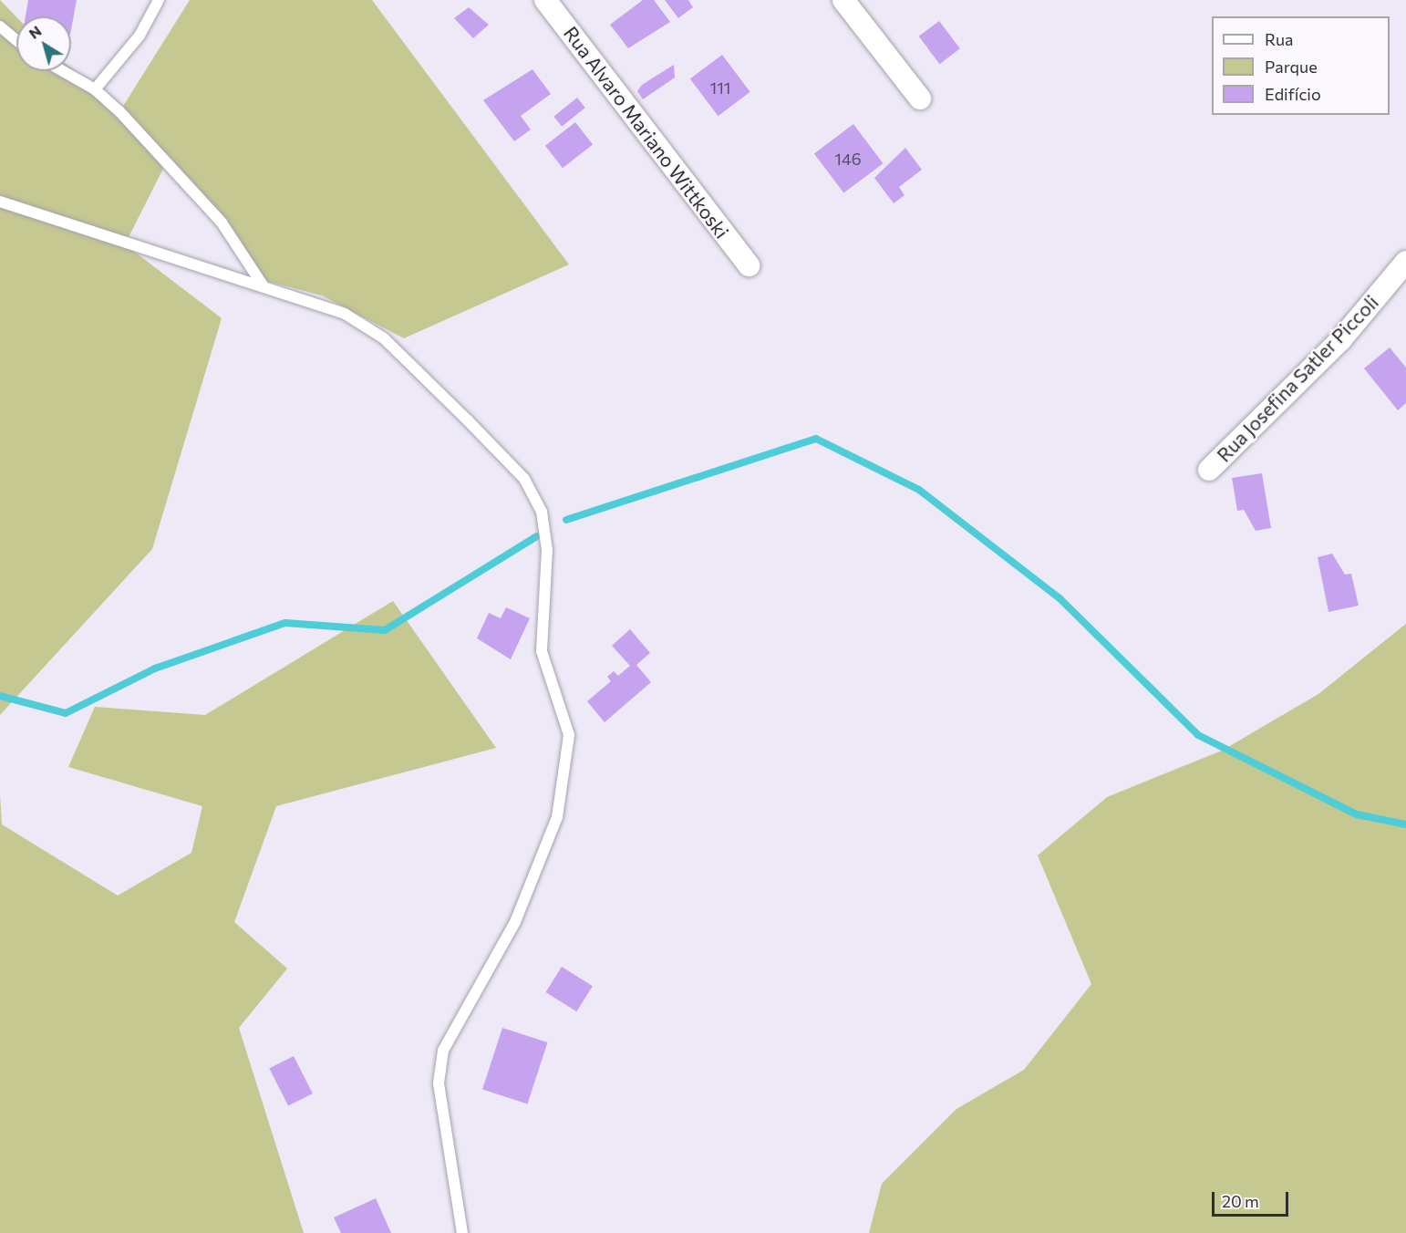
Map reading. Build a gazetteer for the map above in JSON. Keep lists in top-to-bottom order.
{
  "streets": {
    "street": ["Rua Alvaro Mariano Wittkoski", "Rua Josefina Satler Piccoli"]
  },
  "house_numbers": ["111", "146"],
  "legend": ["Rua", "Parque", "Edifício"],
  "scale_bar": "20 m",
  "north": "top left"
}
